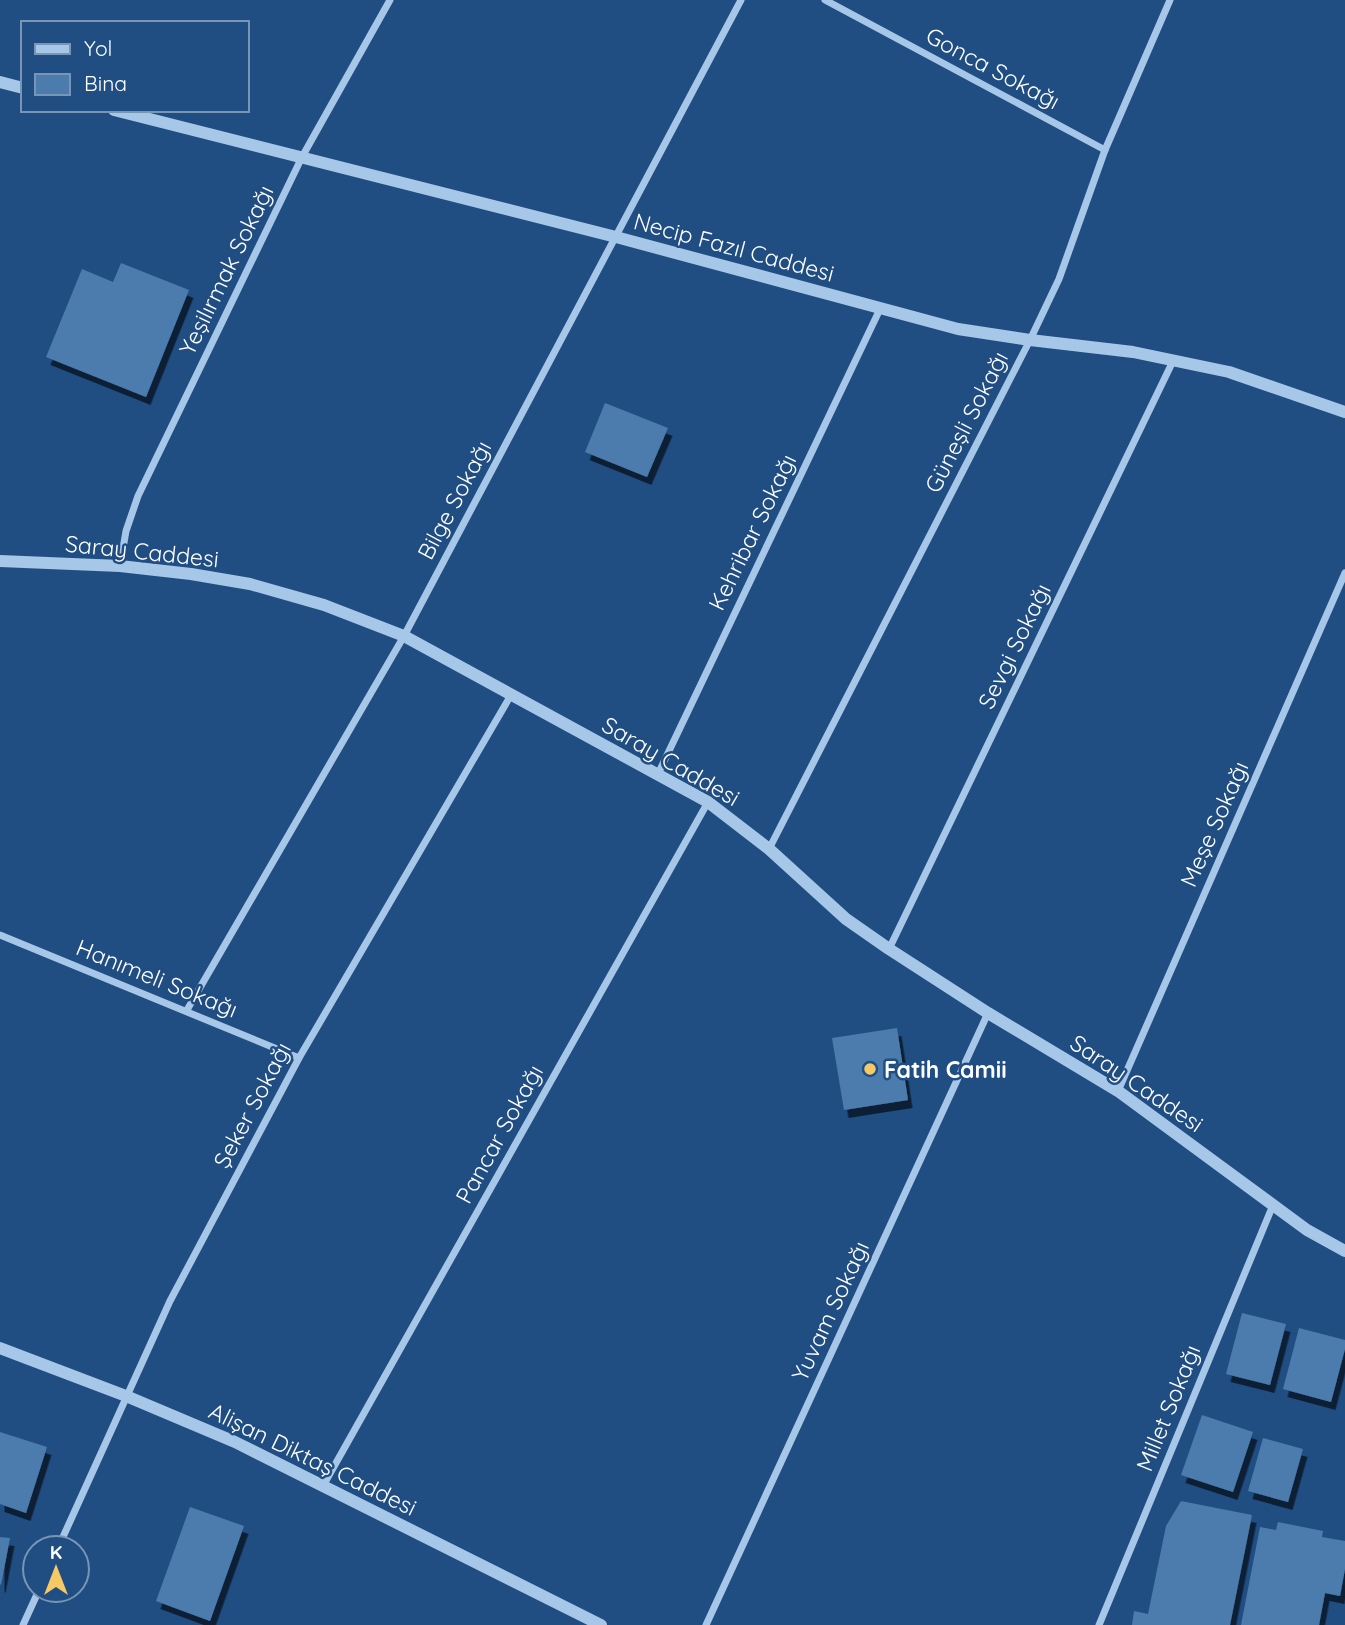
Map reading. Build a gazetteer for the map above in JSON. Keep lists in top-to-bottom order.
{
  "streets": {
    "street": [
      "Gonca Sokağı",
      "Necip Fazıl Caddesi",
      "Yeşilırmak Sokağı",
      "Güneşli Sokağı",
      "Bilge Sokağı",
      "Kehribar Sokağı",
      "Saray Caddesi",
      "Sevgi Sokağı",
      "Meşe Sokağı",
      "Hanımeli Sokağı",
      "Şeker Sokağı",
      "Pancar Sokağı",
      "Yuvam Sokağı",
      "Millet Sokağı",
      "Alişan Diktaş Caddesi"
    ]
  },
  "crossings": [
    ["Gonca Sokağı", "Güneşli Sokağı"],
    ["Necip Fazıl Caddesi", "Yeşilırmak Sokağı"],
    ["Necip Fazıl Caddesi", "Güneşli Sokağı"],
    ["Necip Fazıl Caddesi", "Bilge Sokağı"],
    ["Necip Fazıl Caddesi", "Kehribar Sokağı"],
    ["Necip Fazıl Caddesi", "Sevgi Sokağı"],
    ["Yeşilırmak Sokağı", "Saray Caddesi"],
    ["Güneşli Sokağı", "Saray Caddesi"],
    ["Bilge Sokağı", "Saray Caddesi"],
    ["Bilge Sokağı", "Hanımeli Sokağı"],
    ["Kehribar Sokağı", "Saray Caddesi"],
    ["Saray Caddesi", "Sevgi Sokağı"],
    ["Saray Caddesi", "Meşe Sokağı"],
    ["Saray Caddesi", "Şeker Sokağı"],
    ["Saray Caddesi", "Pancar Sokağı"],
    ["Saray Caddesi", "Yuvam Sokağı"],
    ["Saray Caddesi", "Millet Sokağı"],
    ["Hanımeli Sokağı", "Şeker Sokağı"],
    ["Şeker Sokağı", "Alişan Diktaş Caddesi"],
    ["Pancar Sokağı", "Alişan Diktaş Caddesi"]
  ],
  "places": ["Fatih Camii"],
  "legend": ["Yol", "Bina"],
  "north": "top"
}
